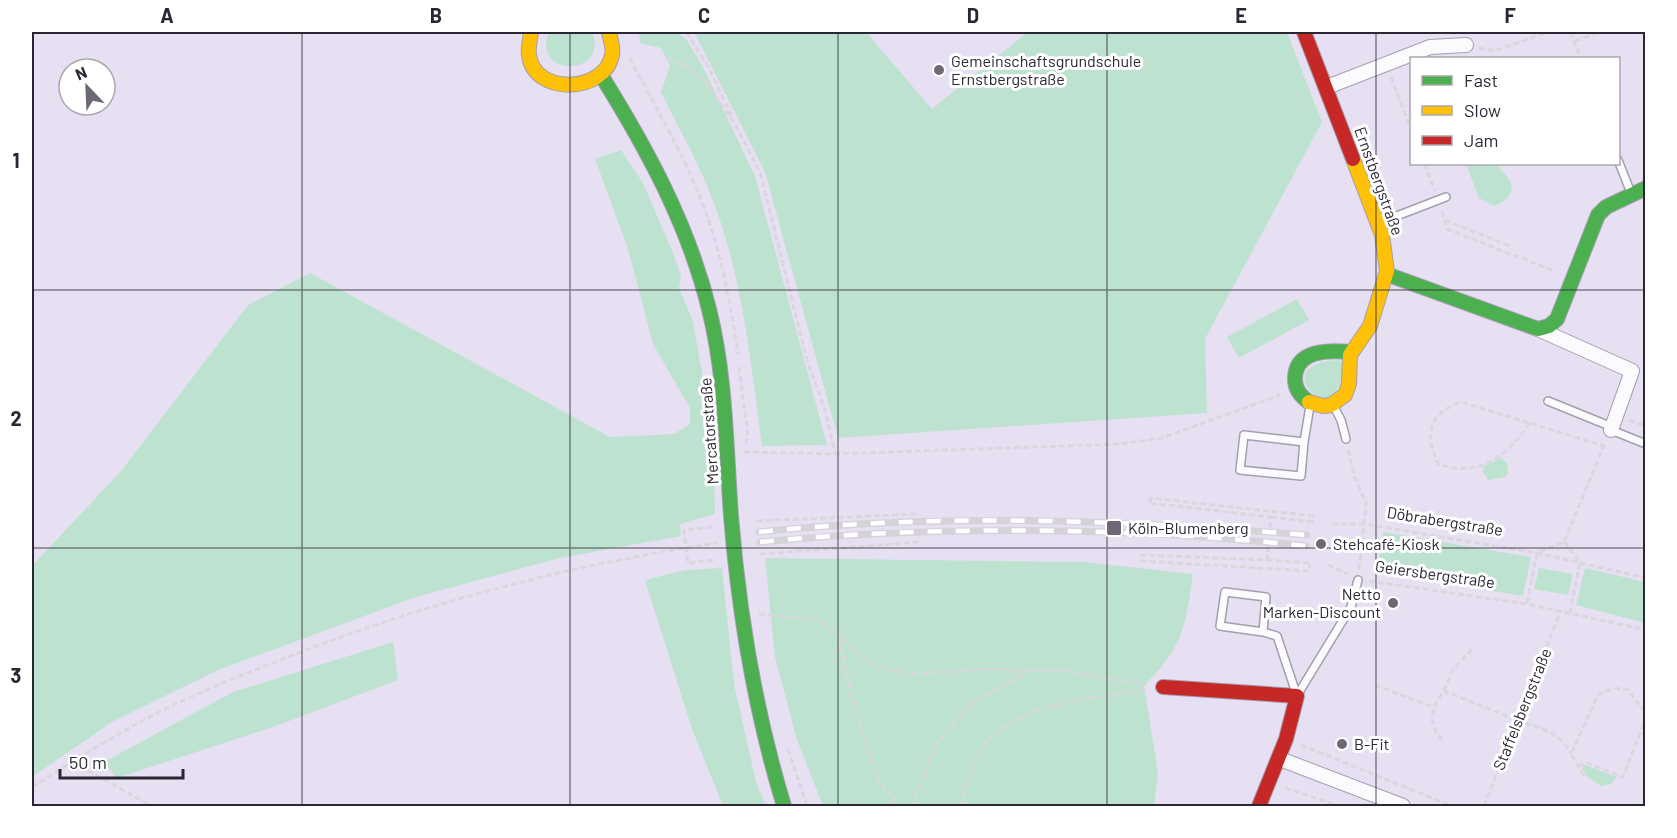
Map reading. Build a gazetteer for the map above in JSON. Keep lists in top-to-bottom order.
{
  "streets": {
    "street": ["Ernstbergstraße", "Mercatorstraße", "Geiersbergstraße"],
    "path": ["Döbrabergstraße", "Staffelsbergstraße"]
  },
  "crossings": [
    ["Geiersbergstraße", "Staffelsbergstraße"]
  ],
  "places": {
    "other": [
      "Gemeinschaftsgrundschule Ernstbergstraße",
      "Stehcafé-Kiosk",
      "Netto Marken-Discount",
      "B-Fit"
    ],
    "transit": ["Köln-Blumenberg"]
  },
  "legend": ["Fast", "Slow", "Jam"],
  "scale_bar": "50 m",
  "north": "top left",
  "grid": {
    "columns": [
      "A",
      "B",
      "C",
      "D",
      "E",
      "F"
    ],
    "rows": ["1", "2", "3"]
  }
}
